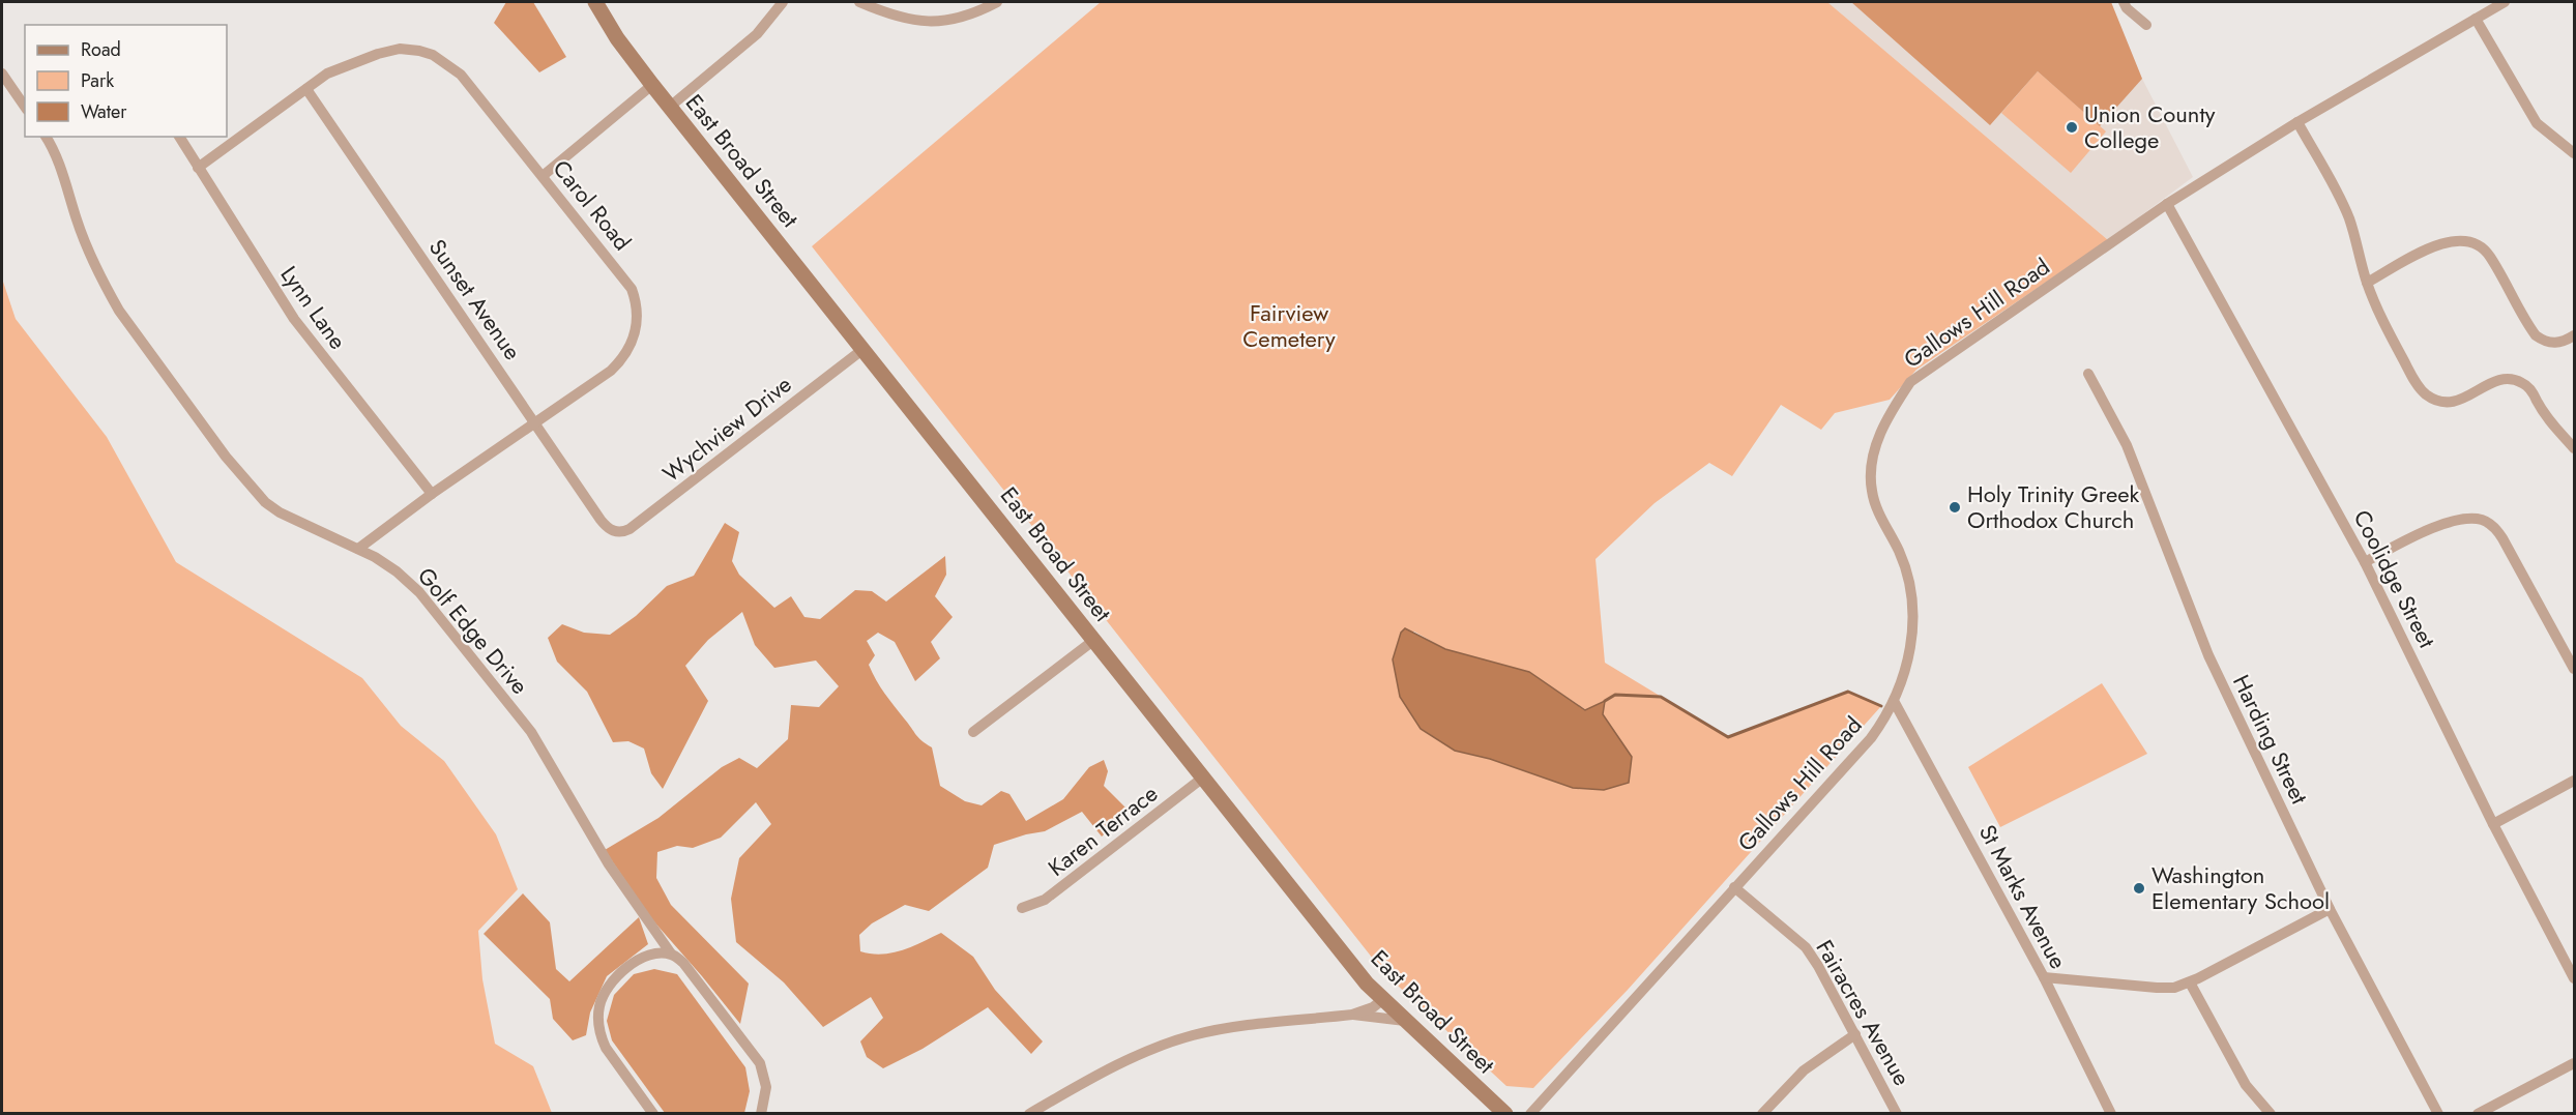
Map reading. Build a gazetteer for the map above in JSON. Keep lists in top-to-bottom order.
{
  "streets": {
    "street": [
      "East Broad Street",
      "Carol Road",
      "Sunset Avenue",
      "Lynn Lane",
      "Gallows Hill Road",
      "Wychview Drive",
      "Coolidge Street",
      "Golf Edge Drive",
      "Harding Street",
      "Karen Terrace",
      "St Marks Avenue",
      "Fairacres Avenue"
    ]
  },
  "crossings": [
    ["East Broad Street", "Wychview Drive"],
    ["East Broad Street", "Karen Terrace"],
    ["Carol Road", "Sunset Avenue"],
    ["Carol Road", "Lynn Lane"],
    ["Carol Road", "Golf Edge Drive"],
    ["Sunset Avenue", "Wychview Drive"],
    ["Gallows Hill Road", "Coolidge Street"],
    ["Gallows Hill Road", "St Marks Avenue"],
    ["Gallows Hill Road", "Fairacres Avenue"]
  ],
  "parks": ["Fairview Cemetery"],
  "places": ["Union County College", "Holy Trinity Greek Orthodox Church", "Washington Elementary School"],
  "legend": ["Road", "Park", "Water"]
}
